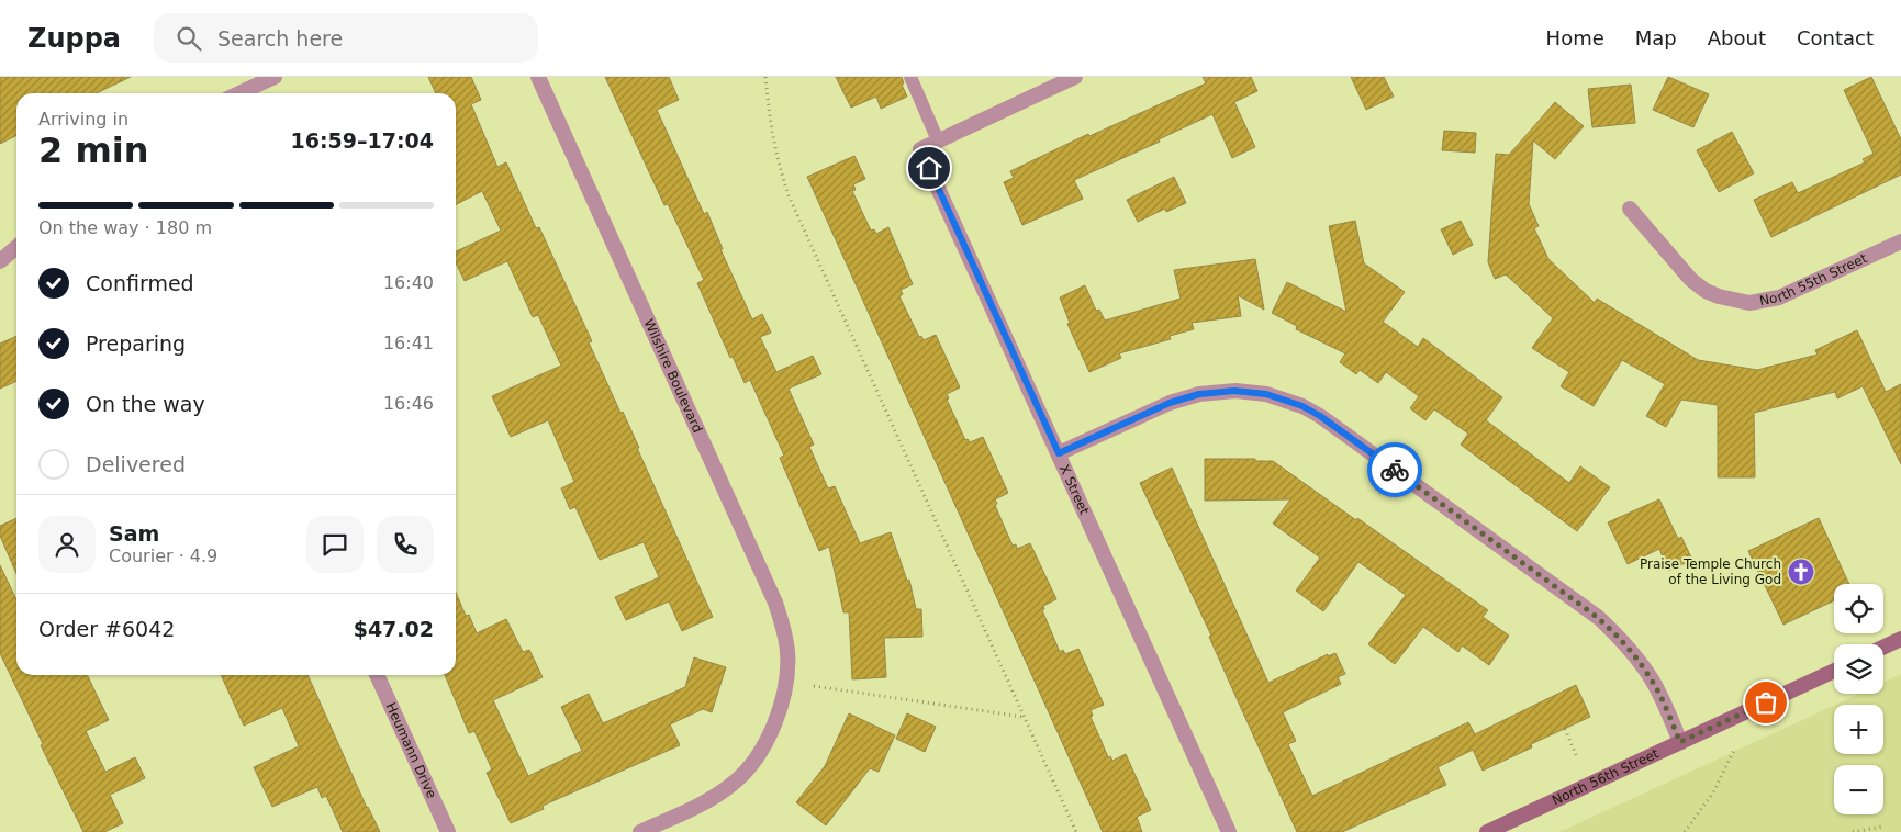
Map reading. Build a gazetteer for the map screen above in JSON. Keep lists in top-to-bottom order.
{
  "streets": {
    "main road": ["North 56th Street"],
    "street": [
      "North 55th Street",
      "Wilshire Boulevard",
      "X Street",
      "Heumann Drive"
    ]
  },
  "places": {
    "church": ["Praise Temple Church of the Living God"]
  },
  "page": {
    "header": "Zuppa",
    "search": "Search here",
    "nav": [
      "Home",
      "Map",
      "About",
      "Contact"
    ],
    "heading": ["2 min", "Arriving in", "16:59–17:04"],
    "panel": [
      "Sam",
      "Courier · 4.9",
      "Order #6042",
      "$47.02"
    ],
    "bar": "On the way · 180 m",
    "list": [
      ["Confirmed", "16:40"],
      ["Preparing", "16:41"],
      ["On the way", "16:46"],
      "Delivered"
    ],
    "map_buttons": ["+", "−"]
  }
}
